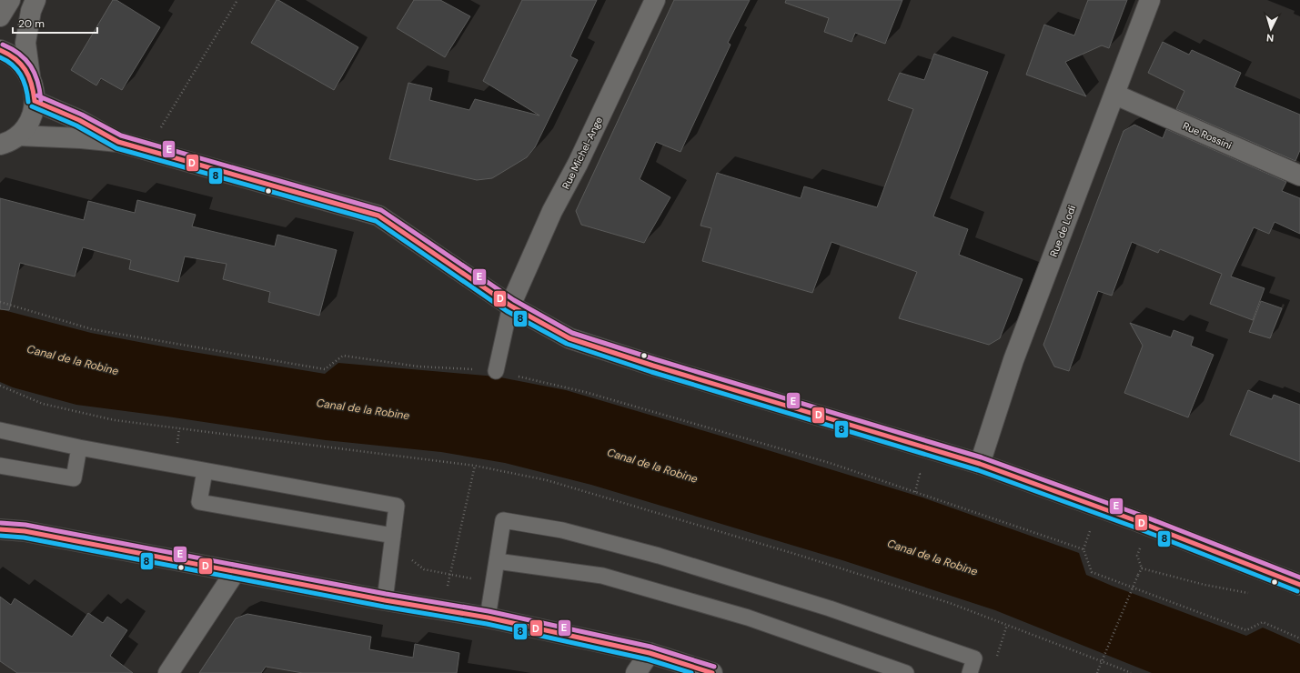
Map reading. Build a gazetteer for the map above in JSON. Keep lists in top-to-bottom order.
{
  "streets": {
    "street": ["Rue Rossini", "Rue Michel-Ange", "Rue de Lodi"]
  },
  "crossings": [
    ["Rue Rossini", "Rue de Lodi"]
  ],
  "water": ["Canal de la Robine"],
  "lines": ["transit line E", "transit line D", "transit line 8"],
  "scale_bar": "20 m",
  "north": "bottom"
}
